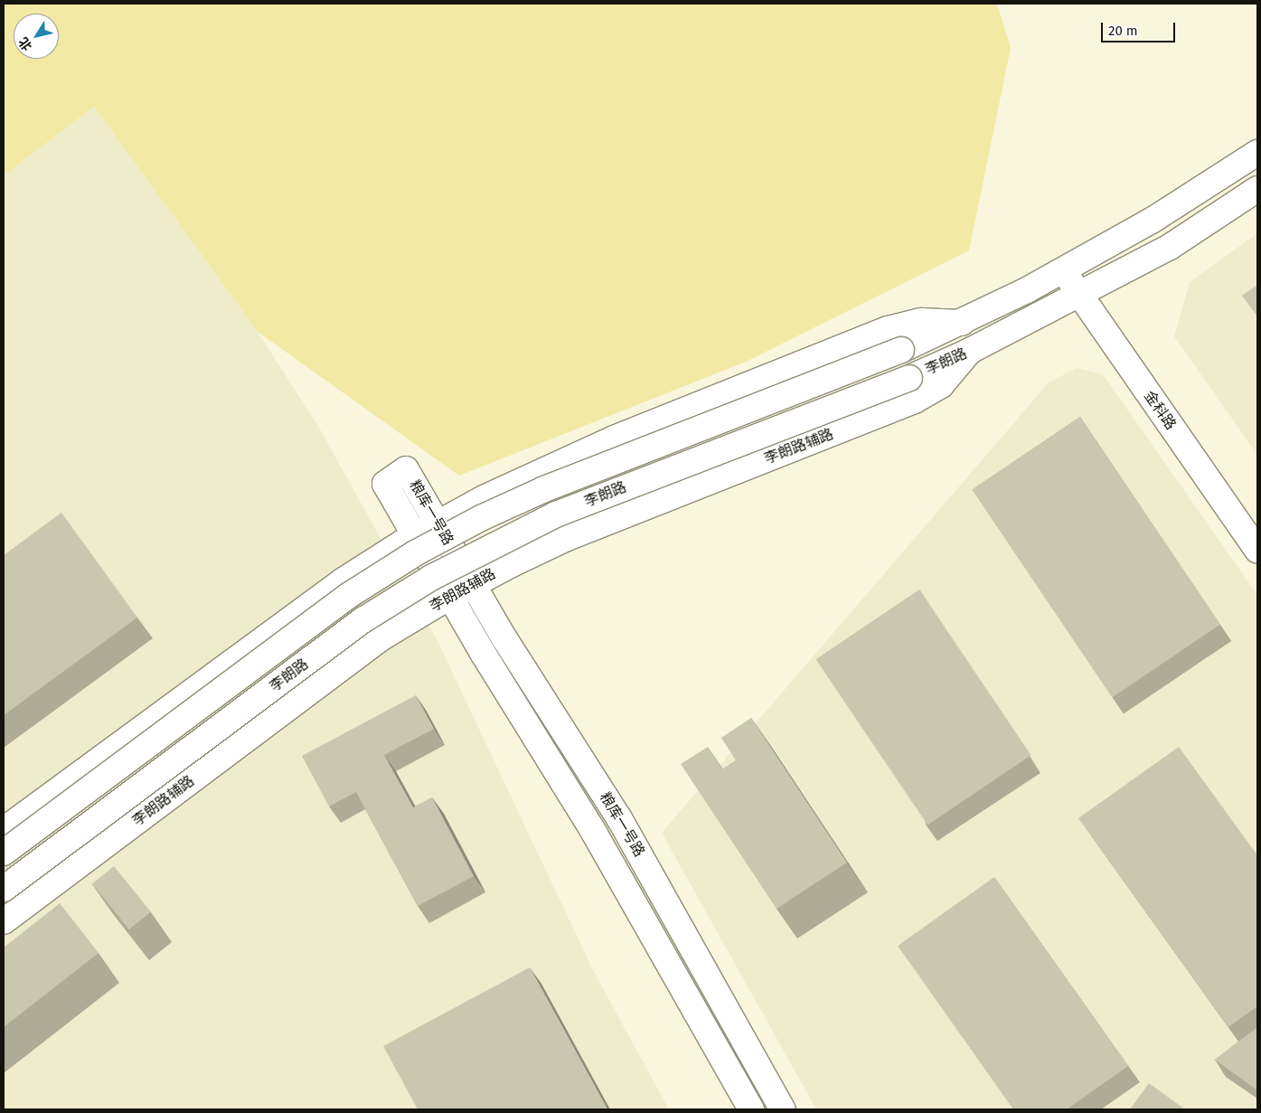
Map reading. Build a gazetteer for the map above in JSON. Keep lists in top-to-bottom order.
{
  "streets": {
    "street": [
      "李朗路",
      "金科路",
      "李朗路辅路",
      "粮库一号路"
    ]
  },
  "crossings": [
    ["李朗路", "金科路"],
    ["李朗路", "李朗路辅路"],
    ["李朗路辅路", "粮库一号路"]
  ],
  "scale_bar": "20 m",
  "north": "bottom left"
}
